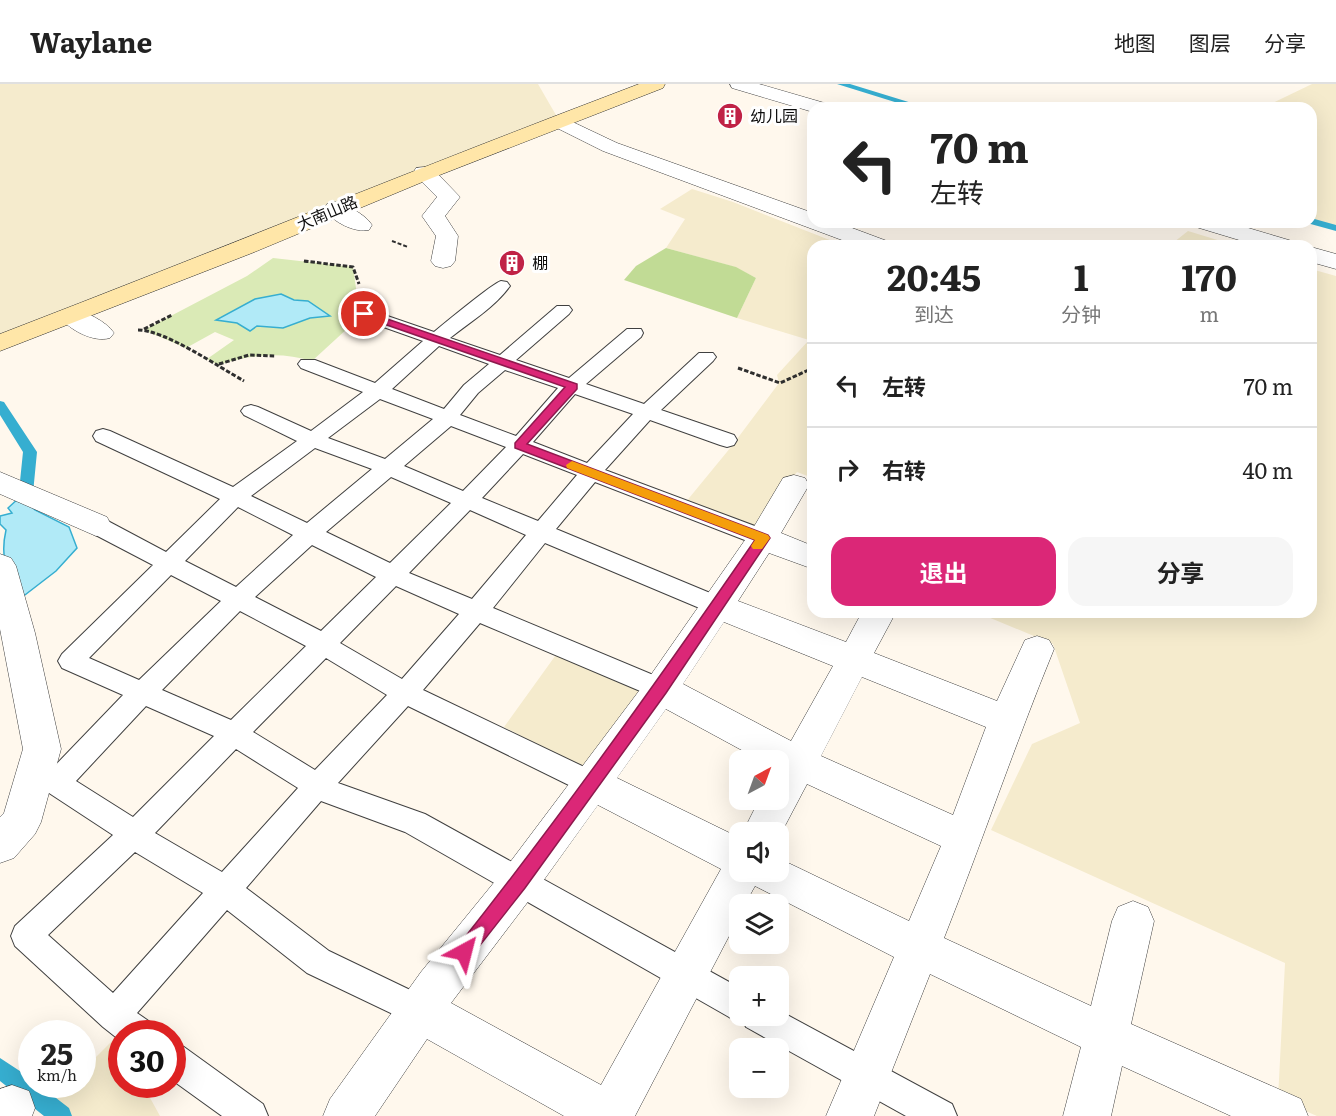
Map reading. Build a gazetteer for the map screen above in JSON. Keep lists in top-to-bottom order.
{
  "streets": {
    "main road": ["大南山路"]
  },
  "places": {
    "building": ["幼儿园", "棚"]
  },
  "north": "top right",
  "page": {
    "header": "Waylane",
    "nav": ["地图", "图层", "分享"],
    "turn": ["70 m", "左转"],
    "eta": [
      "20:45",
      "到达",
      "1",
      "分钟",
      "170",
      "m"
    ],
    "list": [
      {
        "name": "左转",
        "value": "70 m"
      },
      {
        "name": "右转",
        "value": "40 m"
      }
    ],
    "buttons": ["退出", "分享"],
    "map_buttons": ["+", "−"],
    "speed": "25 km/h",
    "limit": "30"
  }
}
